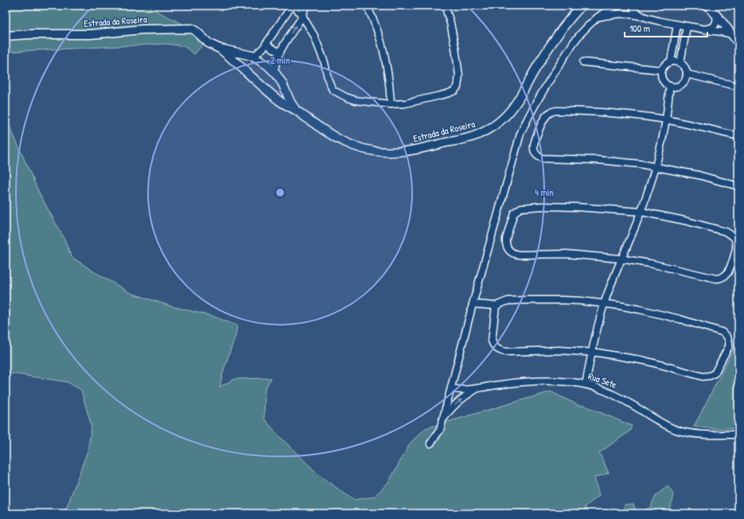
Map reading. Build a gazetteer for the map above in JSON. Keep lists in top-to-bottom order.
{
  "streets": {
    "street": ["Estrada da Roseira", "Rua Sete"]
  },
  "scale_bar": "100 m",
  "rings": ["2 min", "4 min"]
}
